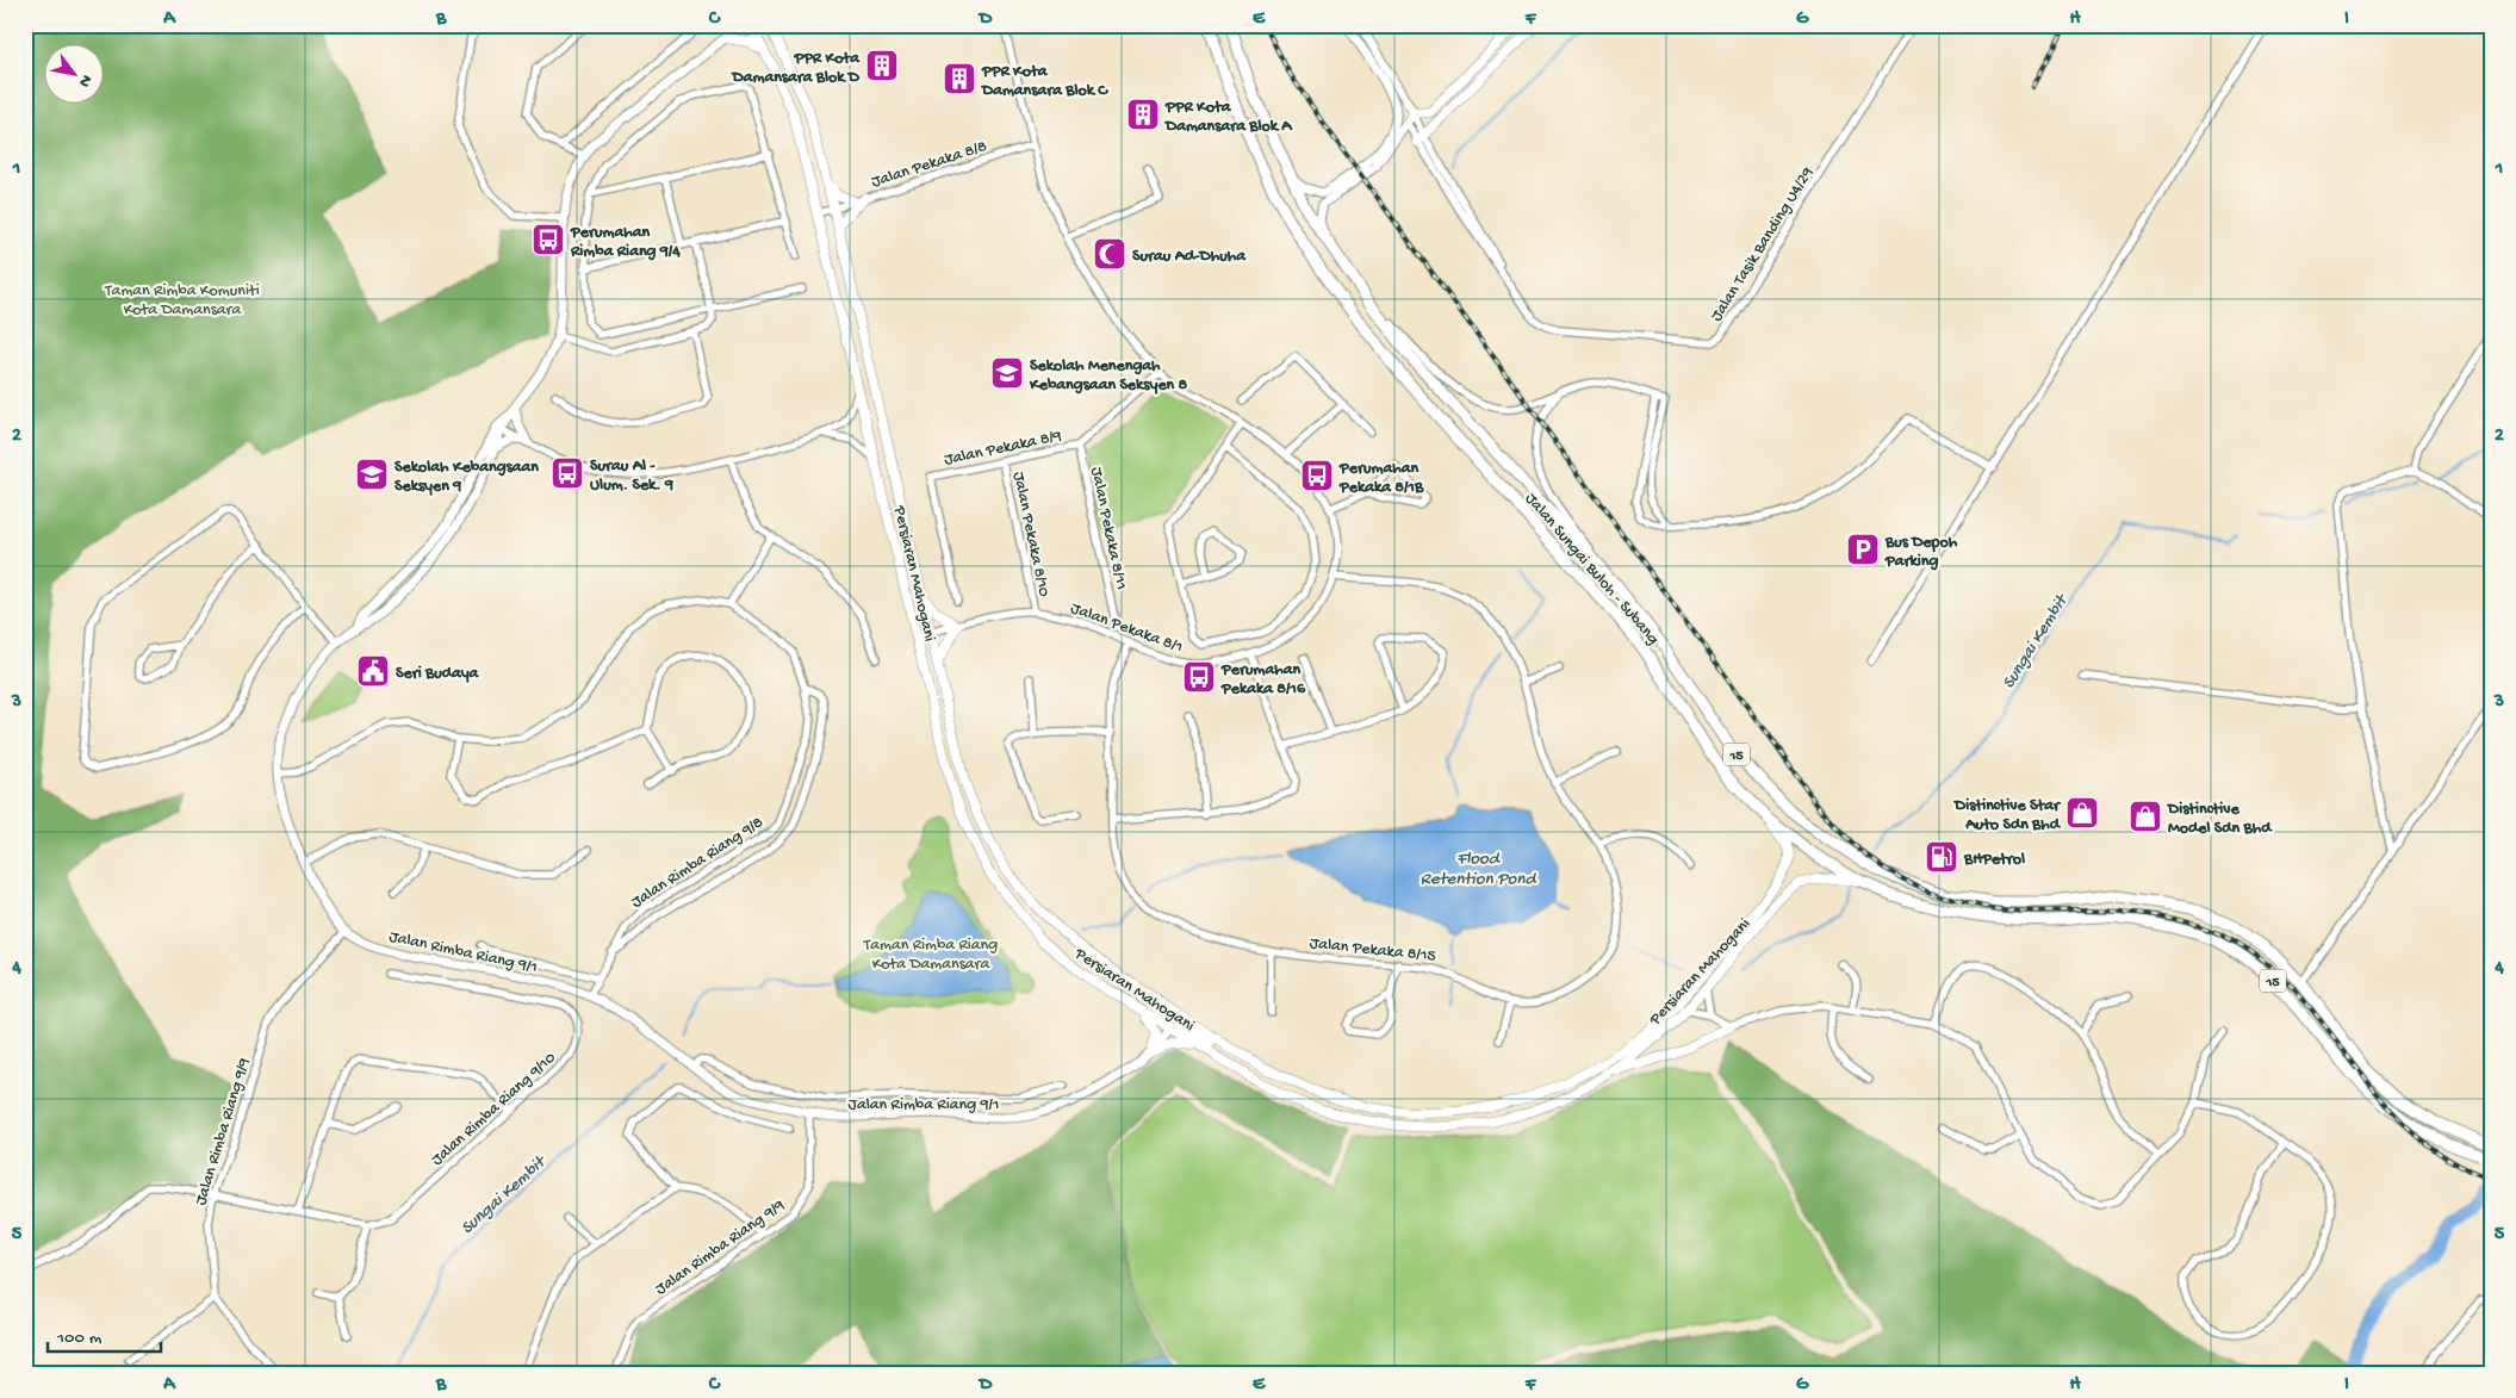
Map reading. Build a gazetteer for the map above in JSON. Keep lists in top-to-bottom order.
{
  "streets": {
    "highway": ["Jalan Sungai Buloh - Subang", "15"],
    "main road": ["Persiaran Mahogani"],
    "street": [
      "Jalan Pekaka 8/8",
      "Jalan Tasik Banding U4/29",
      "Jalan Pekaka 8/9",
      "Jalan Pekaka 8/11",
      "Jalan Pekaka 8/10",
      "Jalan Pekaka 8/1",
      "Jalan Rimba Riang 9/8",
      "Jalan Pekaka 8/15",
      "Jalan Rimba Riang 9/1",
      "Jalan Rimba Riang 9/10",
      "Jalan Rimba Riang 9/9"
    ]
  },
  "crossings": [
    ["Jalan Pekaka 8/8", "Persiaran Mahogani"],
    ["Jalan Pekaka 8/8", "Jalan Pekaka 8/1"],
    ["Jalan Pekaka 8/9", "Jalan Pekaka 8/11"],
    ["Jalan Pekaka 8/9", "Jalan Pekaka 8/10"],
    ["Jalan Pekaka 8/9", "Jalan Pekaka 8/1"],
    ["Jalan Pekaka 8/10", "Jalan Pekaka 8/1"],
    ["Jalan Sungai Buloh - Subang", "Persiaran Mahogani"],
    ["Persiaran Mahogani", "Jalan Pekaka 8/1"],
    ["Persiaran Mahogani", "Jalan Rimba Riang 9/1"],
    ["Jalan Pekaka 8/1", "Jalan Pekaka 8/15"],
    ["Jalan Rimba Riang 9/8", "Jalan Rimba Riang 9/1"],
    ["Jalan Rimba Riang 9/1", "Jalan Rimba Riang 9/9"]
  ],
  "water": ["Sungai Kembit", "Flood Retention Pond"],
  "parks": ["Taman Rimba Komuniti Kota Damansara", "Taman Rimba Riang Kota Damansara"],
  "places": {
    "building": ["PPR Kota Damansara Blok D", "PPR Kota Damansara Blok C", "PPR Kota Damansara Blok A"],
    "bus stop": [
      "Perumahan Rimba Riang 9/4",
      "Surau Al - Ulum. Sek. 9",
      "Perumahan Pekaka 8/1B",
      "Perumahan Pekaka 8/16"
    ],
    "mosque": ["Surau Ad-Dhuha"],
    "school or university": ["Sekolah Menengah Kebangsaan Seksyen 8", "Sekolah Kebangsaan Seksyen 9"],
    "parking": ["Bus Depoh Parking"],
    "public building": ["Seri Budaya"],
    "shop": ["Distinctive Star Auto Sdn Bhd", "Distinctive Model Sdn Bhd"],
    "fuel station": ["BHPetrol"]
  },
  "scale_bar": "100 m",
  "north": "bottom right",
  "grid": {
    "columns": [
      "A",
      "B",
      "C",
      "D",
      "E",
      "F",
      "G",
      "H",
      "I"
    ],
    "rows": [
      "1",
      "2",
      "3",
      "4",
      "5"
    ]
  }
}
